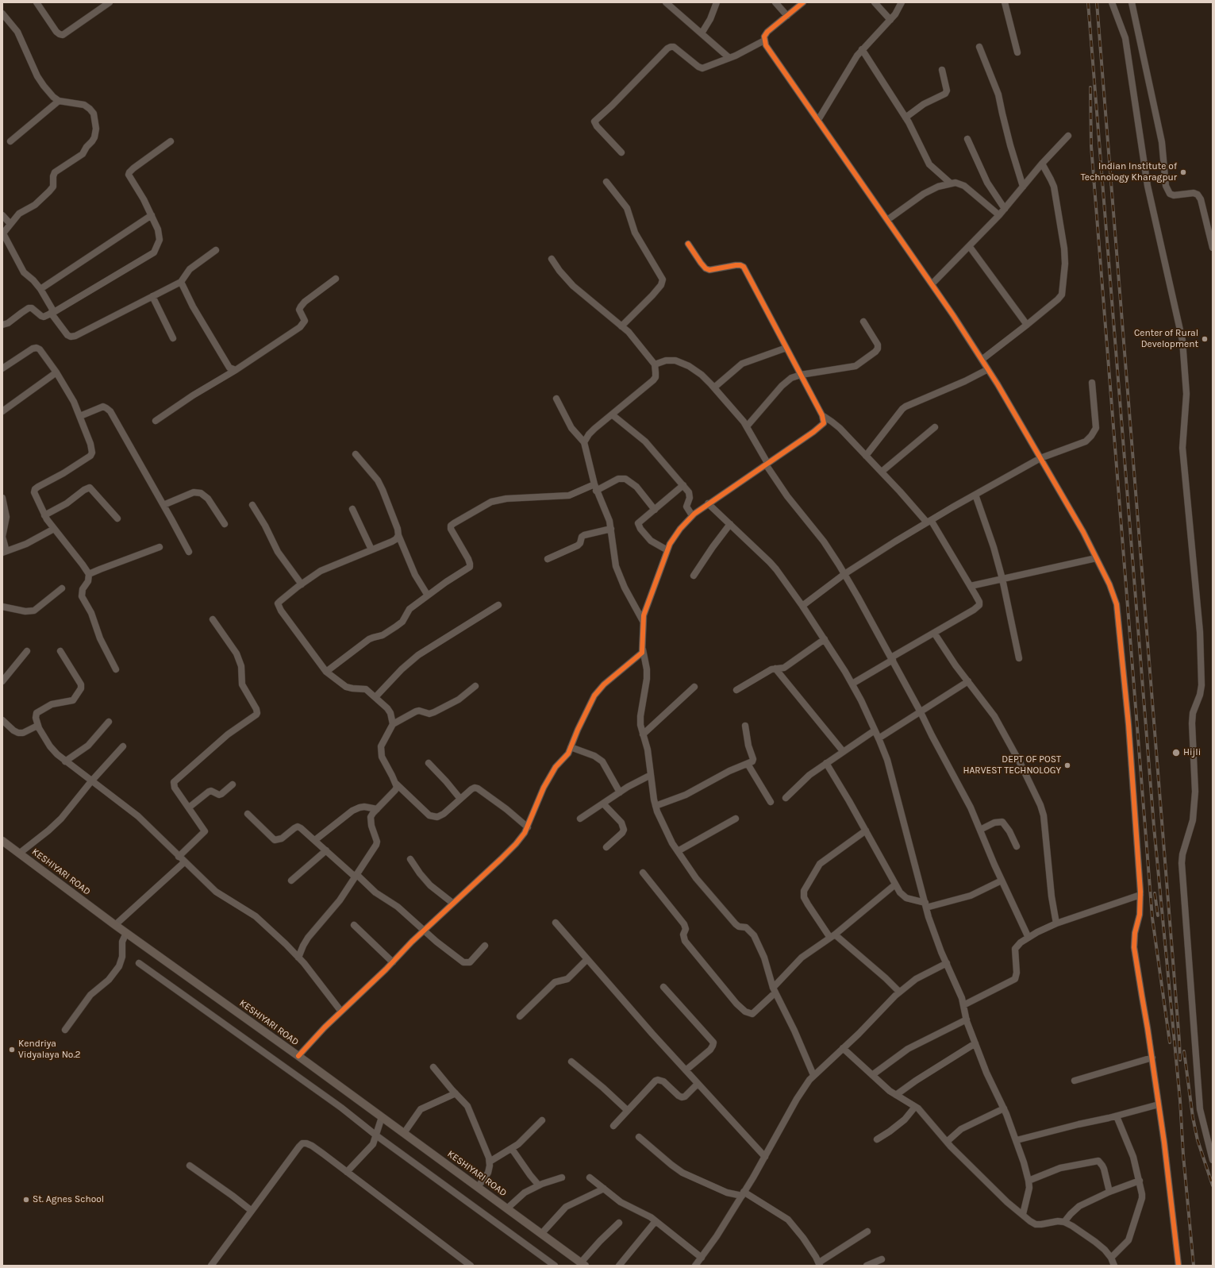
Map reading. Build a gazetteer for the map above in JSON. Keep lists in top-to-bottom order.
{
  "streets": {
    "main road": ["KESHIYARI ROAD"]
  },
  "places": [
    "Indian Institute of Technology Kharagpur",
    "Center of Rural Development",
    "Hijli",
    "DEPT OF POST HARVEST TECHNOLOGY",
    "Kendriya Vidyalaya No.2",
    "St. Agnes School"
  ]
}
